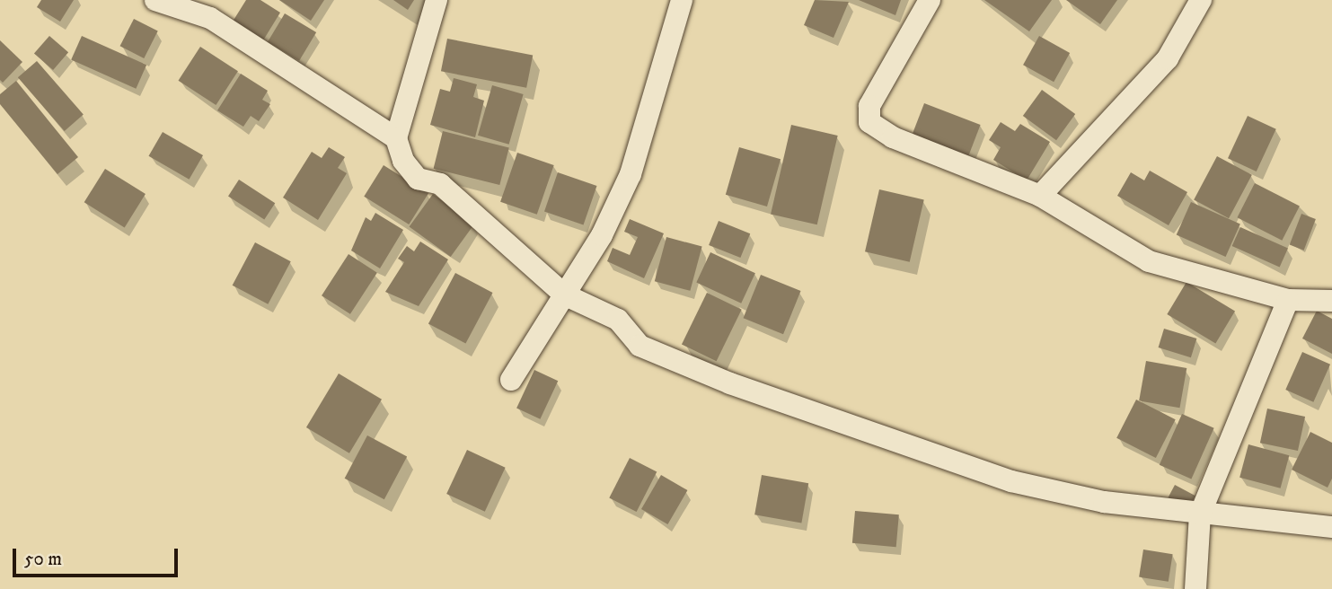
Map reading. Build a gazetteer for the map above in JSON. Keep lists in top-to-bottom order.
{
  "scale_bar": "50 m"
}
